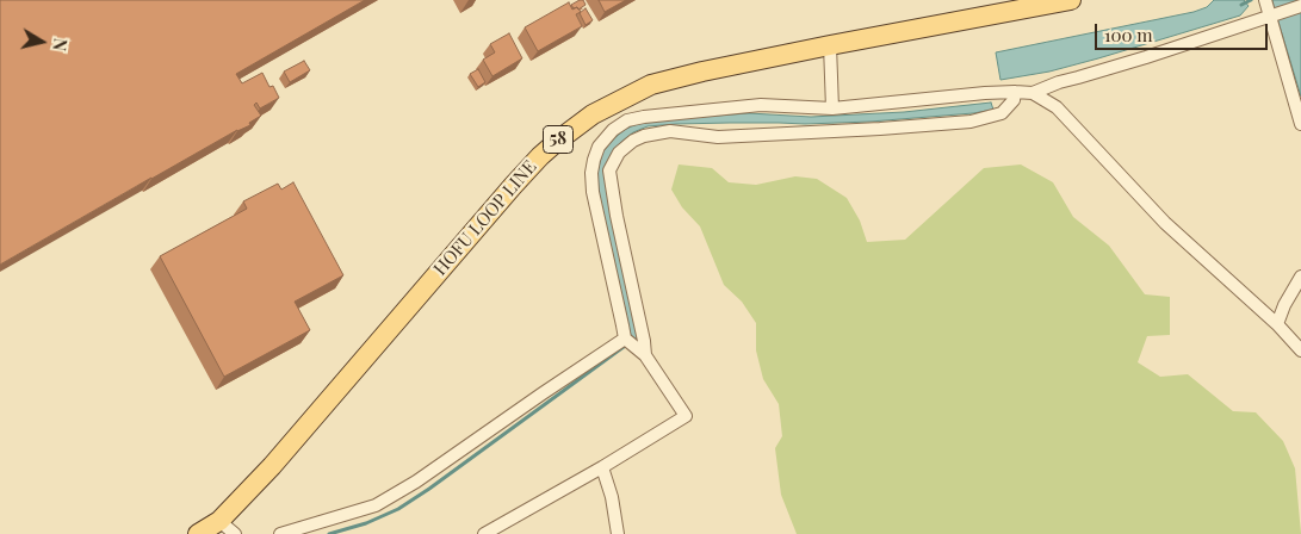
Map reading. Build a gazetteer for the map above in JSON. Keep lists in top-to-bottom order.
{
  "streets": {
    "main road": ["58", "HOFU LOOP LINE"]
  },
  "scale_bar": "100 m",
  "north": "right"
}
